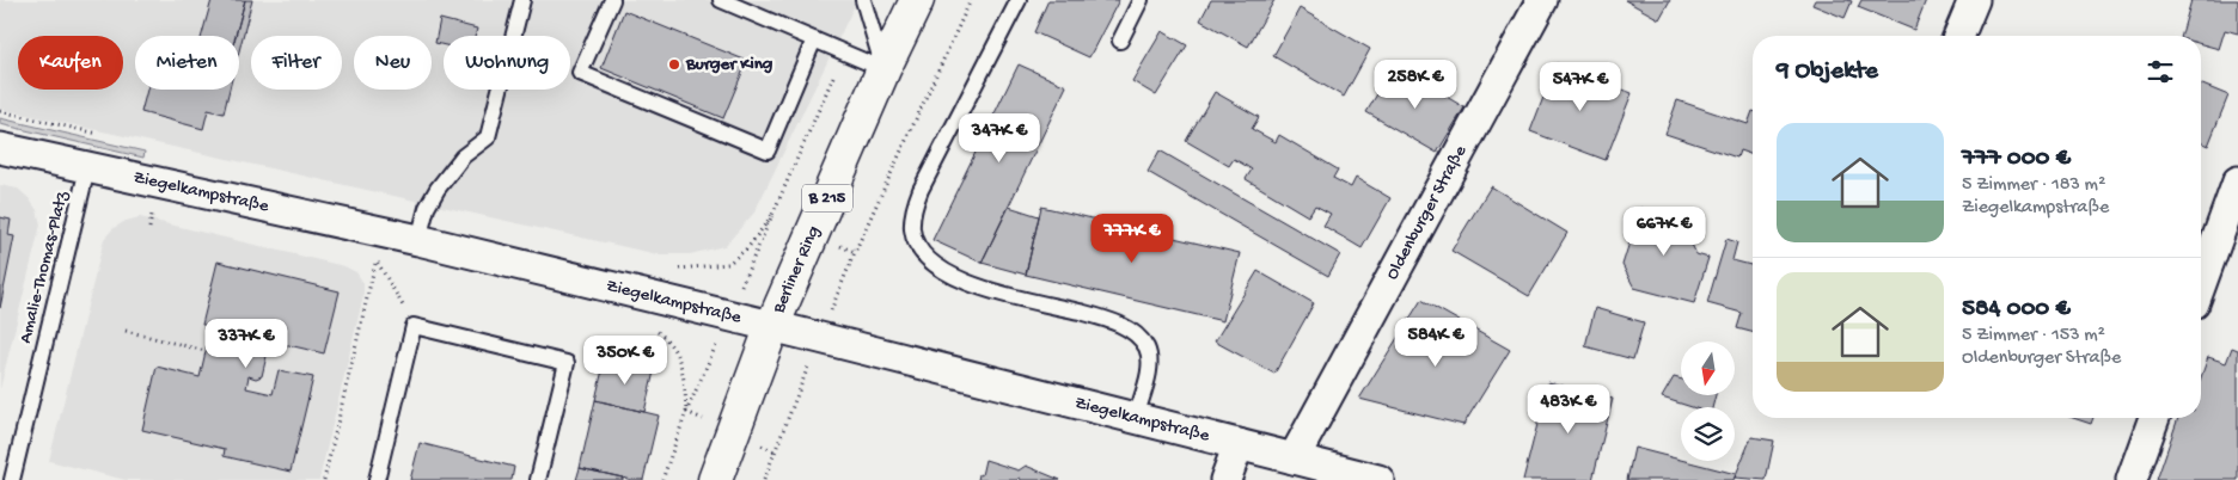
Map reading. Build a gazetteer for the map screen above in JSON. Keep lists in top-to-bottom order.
{
  "streets": {
    "main road": ["B 215", "Berliner Ring"],
    "street": ["Ziegelkampstraße", "Oldenburger Straße"],
    "lane": ["Amalie-Thomas-Platz"]
  },
  "crossings": [
    ["Ziegelkampstraße", "Oldenburger Straße"],
    ["Ziegelkampstraße", "Amalie-Thomas-Platz"],
    ["Ziegelkampstraße", "Berliner Ring"]
  ],
  "places": ["Burger King"],
  "north": "bottom",
  "page": {
    "chip": [
      "Kaufen",
      "Mieten",
      "Filter",
      "Neu",
      "Wohnung"
    ],
    "heading": "9 Objekte",
    "price": [
      "258K €",
      "547K €",
      "347K €",
      "667K €",
      "777K €",
      "584K €",
      "337K €",
      "350K €",
      "483K €"
    ],
    "list": [
      {
        "name": "777 000 €",
        "note": "5 Zimmer · 183 m² · Ziegelkampstraße"
      },
      {
        "name": "584 000 €",
        "note": "5 Zimmer · 153 m² · Oldenburger Straße"
      }
    ]
  }
}
